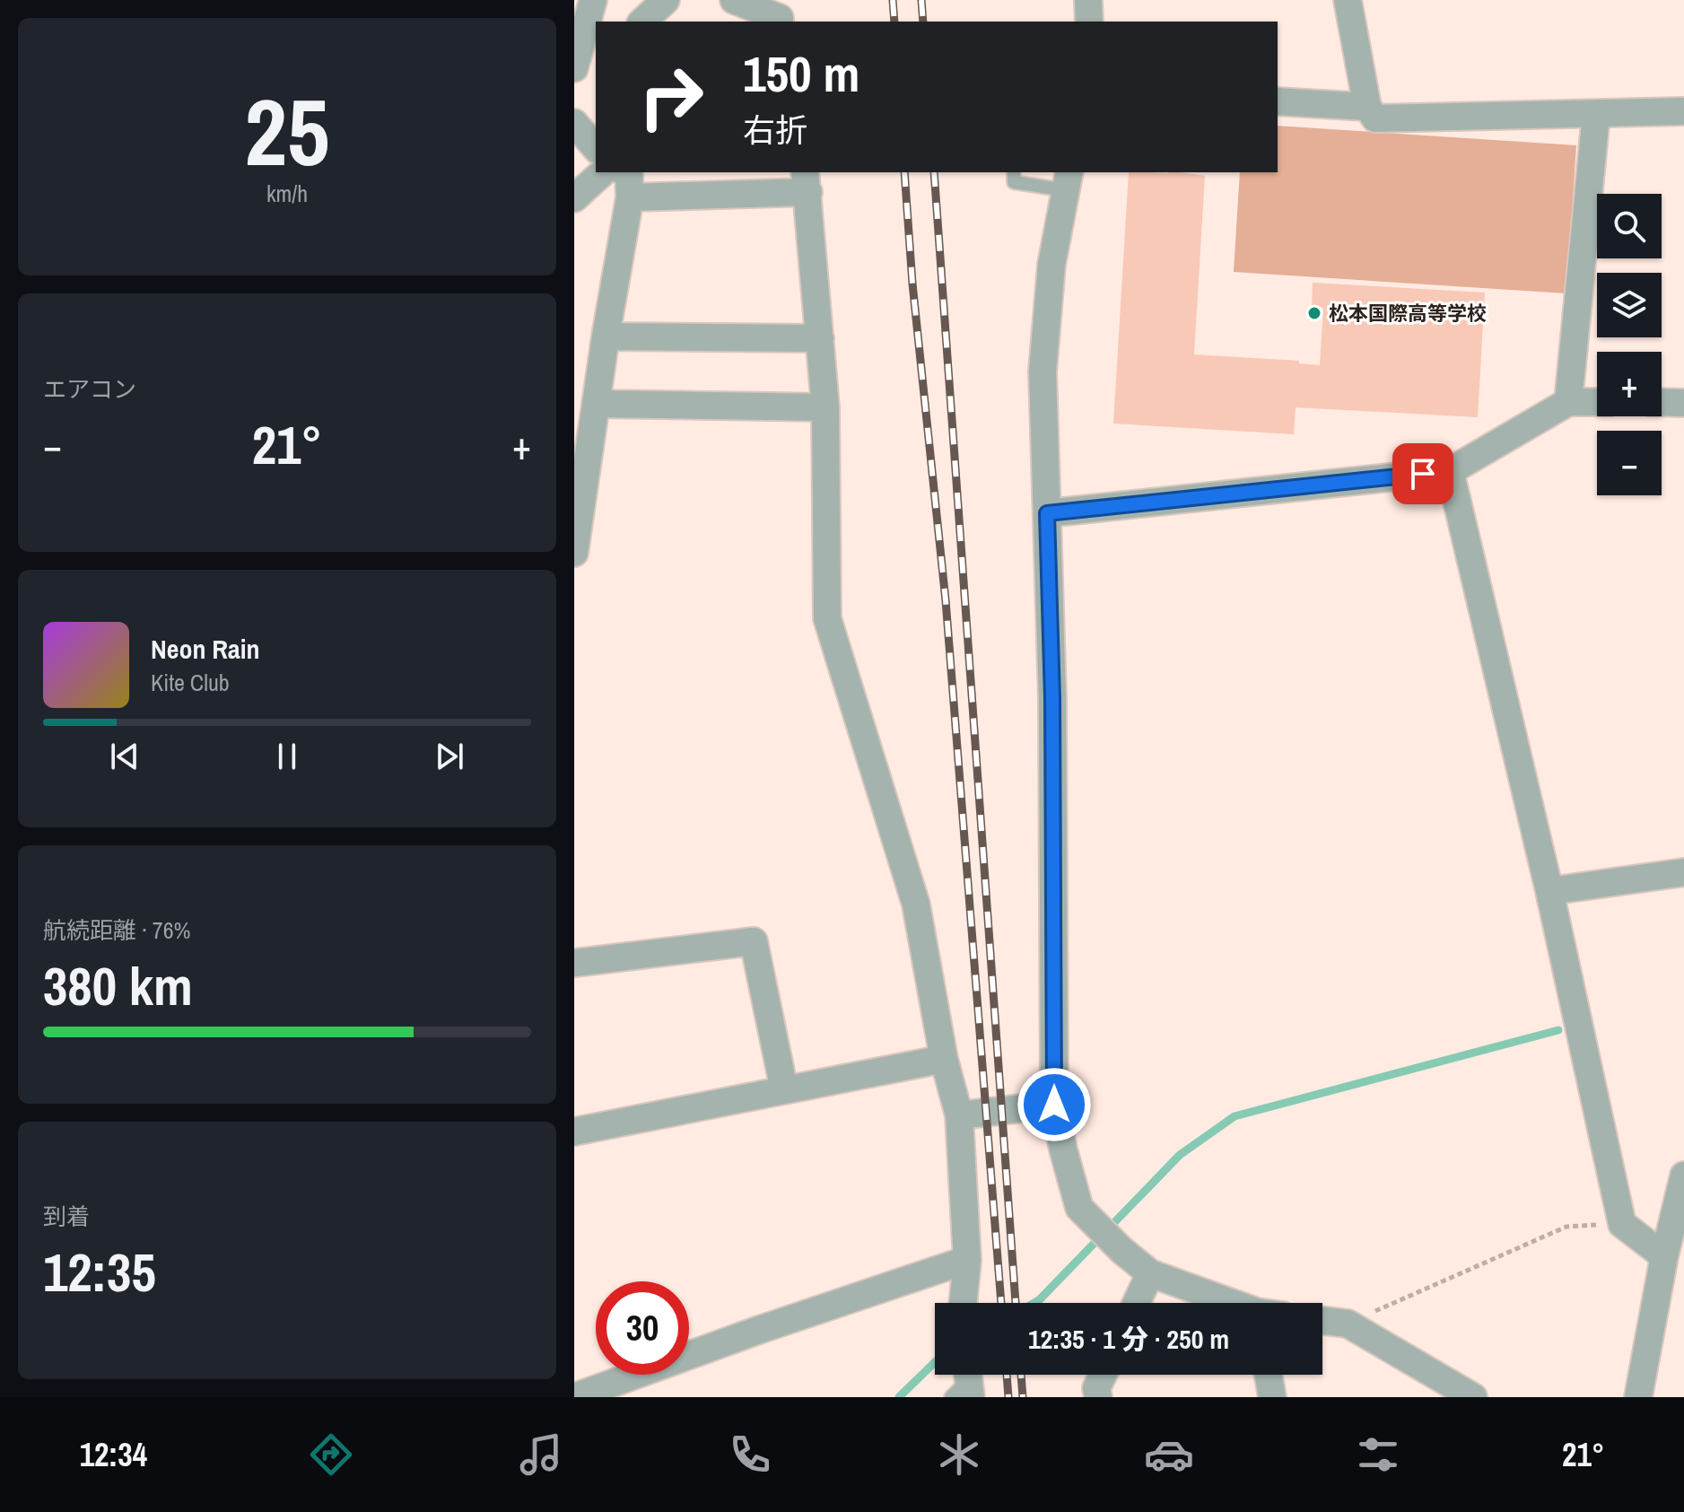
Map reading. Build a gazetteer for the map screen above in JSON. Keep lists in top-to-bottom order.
{
  "places": ["松本国際高等学校"],
  "page": {
    "tile": [
      ["25", "km/h"],
      "エアコン",
      ["航続距離 · 76%", "380 km"],
      ["到着", "12:35"]
    ],
    "turn": ["150 m", "右折"],
    "map_buttons": ["+", "−"],
    "heat": ["−", "21°", "+"],
    "song": ["Neon Rain", "Kite Club"],
    "limit": "30",
    "trip": "12:35 · 1 分 · 250 m",
    "tabs": ["12:34", "21°"]
  }
}
